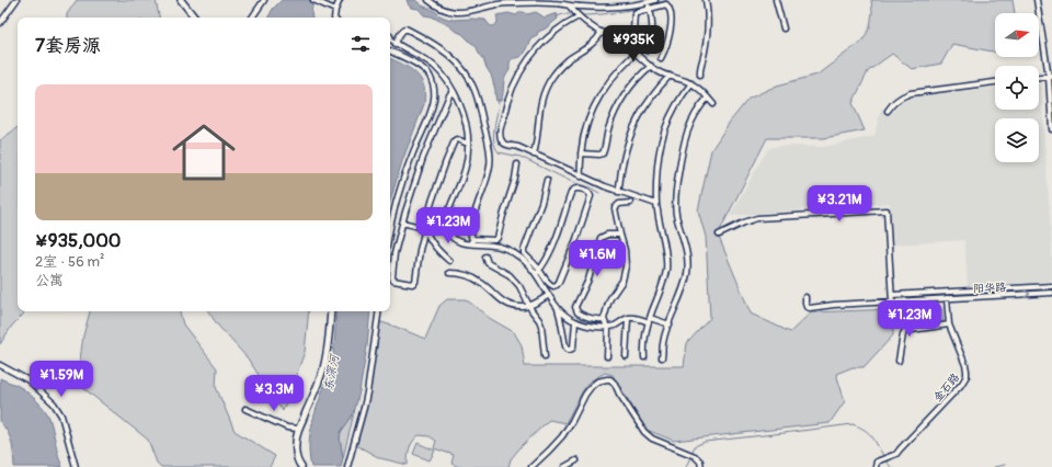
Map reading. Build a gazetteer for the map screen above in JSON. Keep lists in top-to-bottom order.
{
  "streets": {
    "street": ["阳华路", "金石路"]
  },
  "crossings": [
    ["阳华路", "金石路"]
  ],
  "water": ["东深河"],
  "north": "right",
  "page": {
    "heading": "7套房源",
    "price": [
      "¥935K",
      "¥3.21M",
      "¥1.23M",
      "¥1.6M",
      "¥1.23M",
      "¥1.59M",
      "¥3.3M"
    ],
    "list": [
      {
        "name": "¥935,000",
        "note": "2室 · 56 m² · 公寓"
      }
    ]
  }
}
